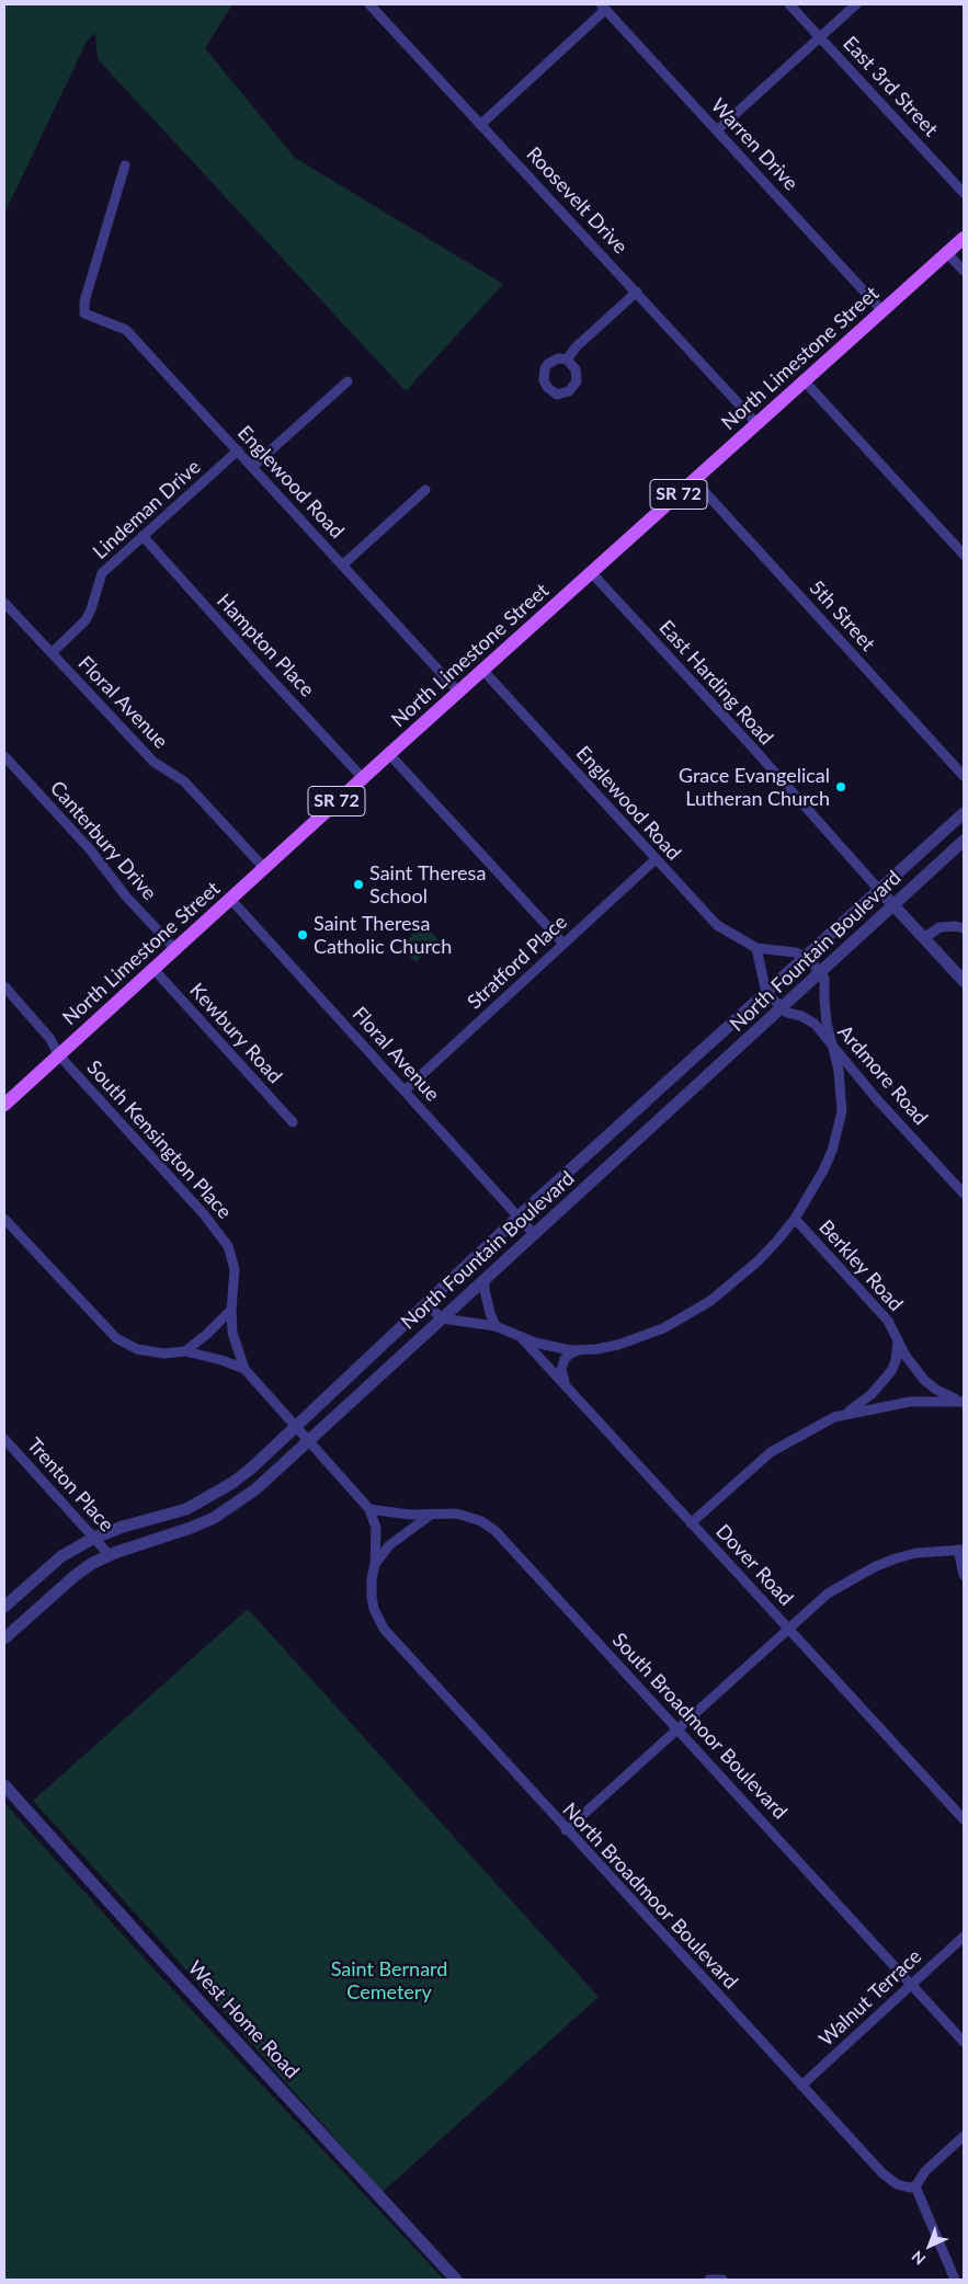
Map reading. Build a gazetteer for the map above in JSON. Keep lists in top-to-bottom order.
{
  "streets": {
    "main road": ["North Limestone Street", "SR 72"],
    "street": [
      "East 3rd Street",
      "Warren Drive",
      "Roosevelt Drive",
      "Englewood Road",
      "Lindeman Drive",
      "5th Street",
      "Hampton Place",
      "East Harding Road",
      "Floral Avenue",
      "Canterbury Drive",
      "North Fountain Boulevard",
      "Stratford Place",
      "Kewbury Road",
      "Ardmore Road",
      "South Kensington Place",
      "Berkley Road",
      "Trenton Place",
      "Dover Road",
      "South Broadmoor Boulevard",
      "North Broadmoor Boulevard",
      "Walnut Terrace",
      "West Home Road"
    ]
  },
  "crossings": [
    ["Warren Drive", "North Limestone Street"],
    ["Roosevelt Drive", "North Limestone Street"],
    ["North Limestone Street", "Englewood Road"],
    ["North Limestone Street", "5th Street"],
    ["North Limestone Street", "Hampton Place"],
    ["North Limestone Street", "East Harding Road"],
    ["North Limestone Street", "Floral Avenue"],
    ["North Limestone Street", "Canterbury Drive"],
    ["North Limestone Street", "Kewbury Road"],
    ["North Limestone Street", "South Kensington Place"],
    ["Englewood Road", "Lindeman Drive"],
    ["Englewood Road", "North Fountain Boulevard"],
    ["Englewood Road", "Stratford Place"],
    ["Lindeman Drive", "Hampton Place"],
    ["Lindeman Drive", "Floral Avenue"],
    ["East Harding Road", "North Fountain Boulevard"],
    ["Floral Avenue", "North Fountain Boulevard"],
    ["Floral Avenue", "Stratford Place"],
    ["North Fountain Boulevard", "Ardmore Road"],
    ["North Fountain Boulevard", "Trenton Place"],
    ["South Broadmoor Boulevard", "North Broadmoor Boulevard"],
    ["South Broadmoor Boulevard", "Walnut Terrace"],
    ["North Broadmoor Boulevard", "Walnut Terrace"]
  ],
  "parks": ["Saint Bernard Cemetery"],
  "places": ["Grace Evangelical Lutheran Church", "Saint Theresa School", "Saint Theresa Catholic Church"],
  "north": "bottom left"
}
